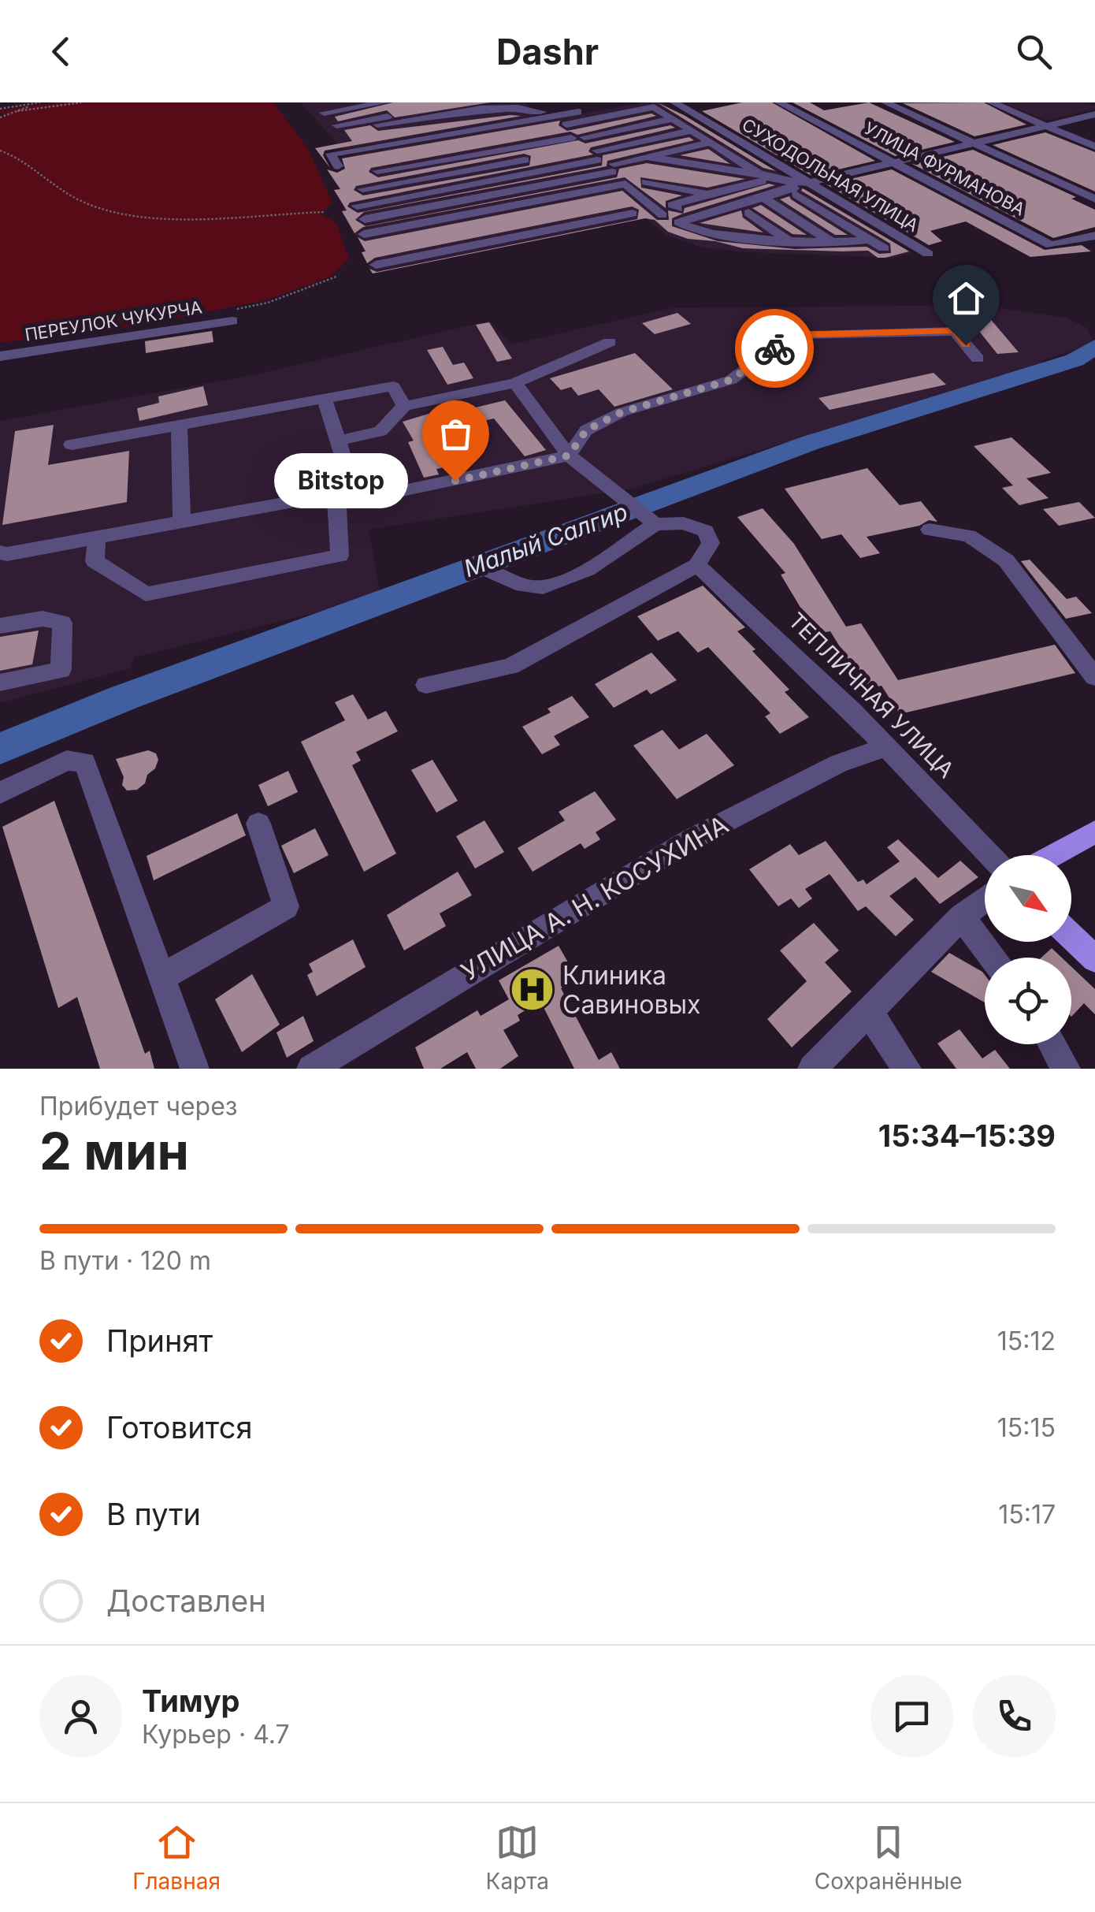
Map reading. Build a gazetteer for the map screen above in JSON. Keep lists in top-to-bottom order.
{
  "streets": {
    "street": [
      "УЛИЦА ФУРМАНОВА",
      "СУХОДОЛЬНАЯ УЛИЦА",
      "ПЕРЕУЛОК ЧУКУРЧА",
      "ТЕПЛИЧНАЯ УЛИЦА",
      "УЛИЦА А. Н. КОСУХИНА"
    ]
  },
  "crossings": [
    ["ТЕПЛИЧНАЯ УЛИЦА", "УЛИЦА А. Н. КОСУХИНА"]
  ],
  "water": ["Малый Салгир"],
  "places": {
    "other": ["Bitstop"],
    "hospital": ["Клиника Савиновых"]
  },
  "north": "bottom right",
  "page": {
    "header": "Dashr",
    "bubble": "Bitstop",
    "heading": ["2 мин", "Прибудет через", "15:34–15:39"],
    "panel": ["Тимур", "Курьер · 4.7"],
    "bar": "В пути · 120 m",
    "list": [
      ["Принят", "15:12"],
      ["Готовится", "15:15"],
      ["В пути", "15:17"],
      "Доставлен"
    ],
    "tabs": ["Главная", "Карта", "Сохранённые"]
  }
}
